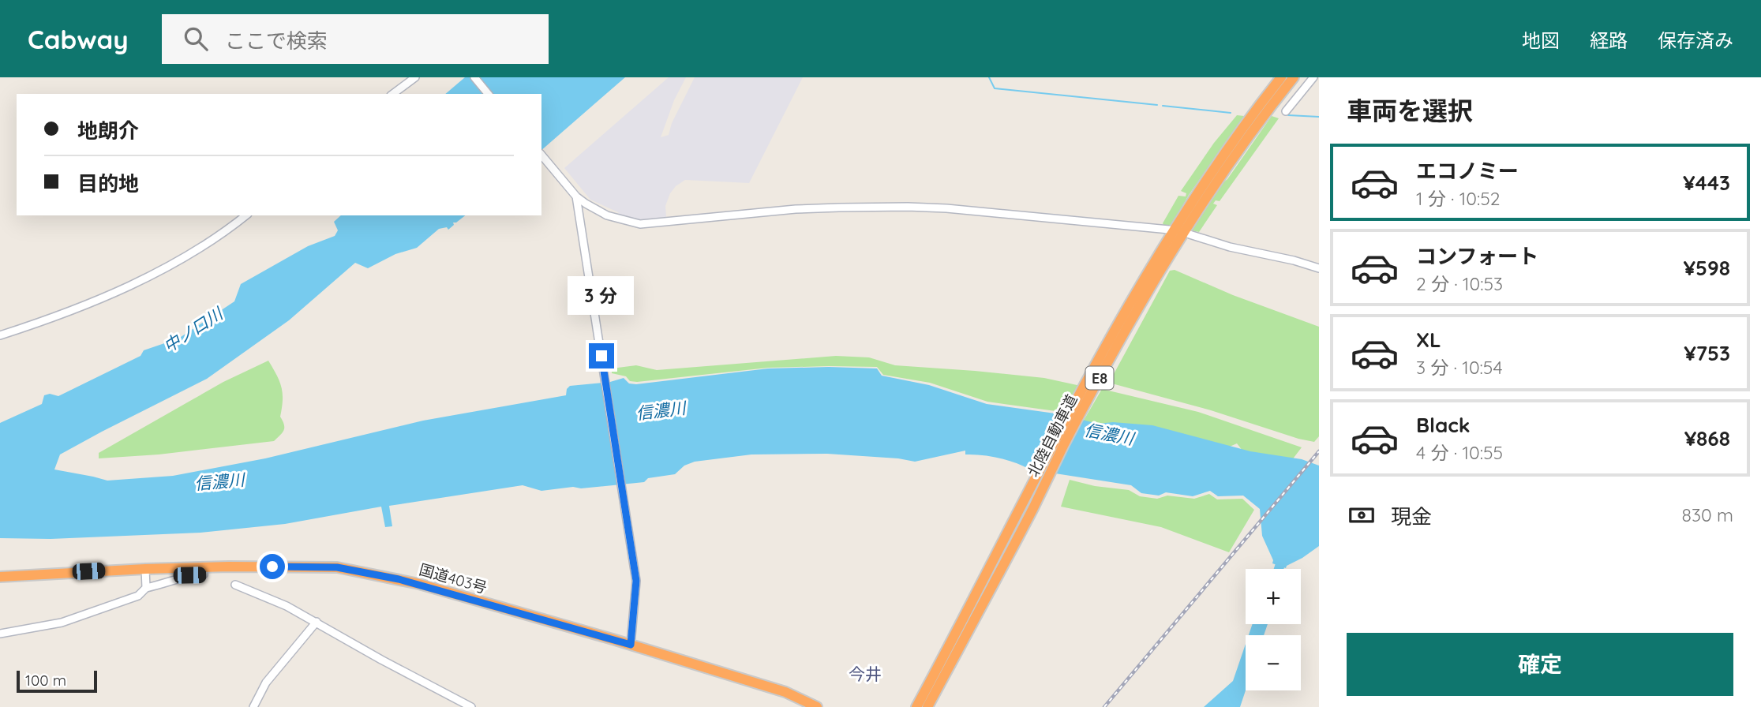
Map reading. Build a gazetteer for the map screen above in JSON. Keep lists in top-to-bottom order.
{
  "streets": {
    "highway": ["E8", "北陸自動車道", "国道403号"]
  },
  "districts": ["今井"],
  "water": ["中ノ口川", "信濃川"],
  "scale_bar": "100 m",
  "page": {
    "header": "Cabway",
    "search": "ここで検索",
    "nav": ["地図", "経路", "保存済み"],
    "heading": "車両を選択",
    "banner": ["地朗介", "目的地"],
    "list": [
      {
        "name": "エコノミー",
        "note": "1 分 · 10:52",
        "value": "¥443"
      },
      {
        "name": "コンフォート",
        "note": "2 分 · 10:53",
        "value": "¥598"
      },
      {
        "name": "XL",
        "note": "3 分 · 10:54",
        "value": "¥753"
      },
      {
        "name": "Black",
        "note": "4 分 · 10:55",
        "value": "¥868"
      }
    ],
    "bubble": "3 分",
    "pay": ["現金", "830 m"],
    "map_buttons": ["+", "−"],
    "buttons": "確定",
    "scale": "100 m"
  }
}
